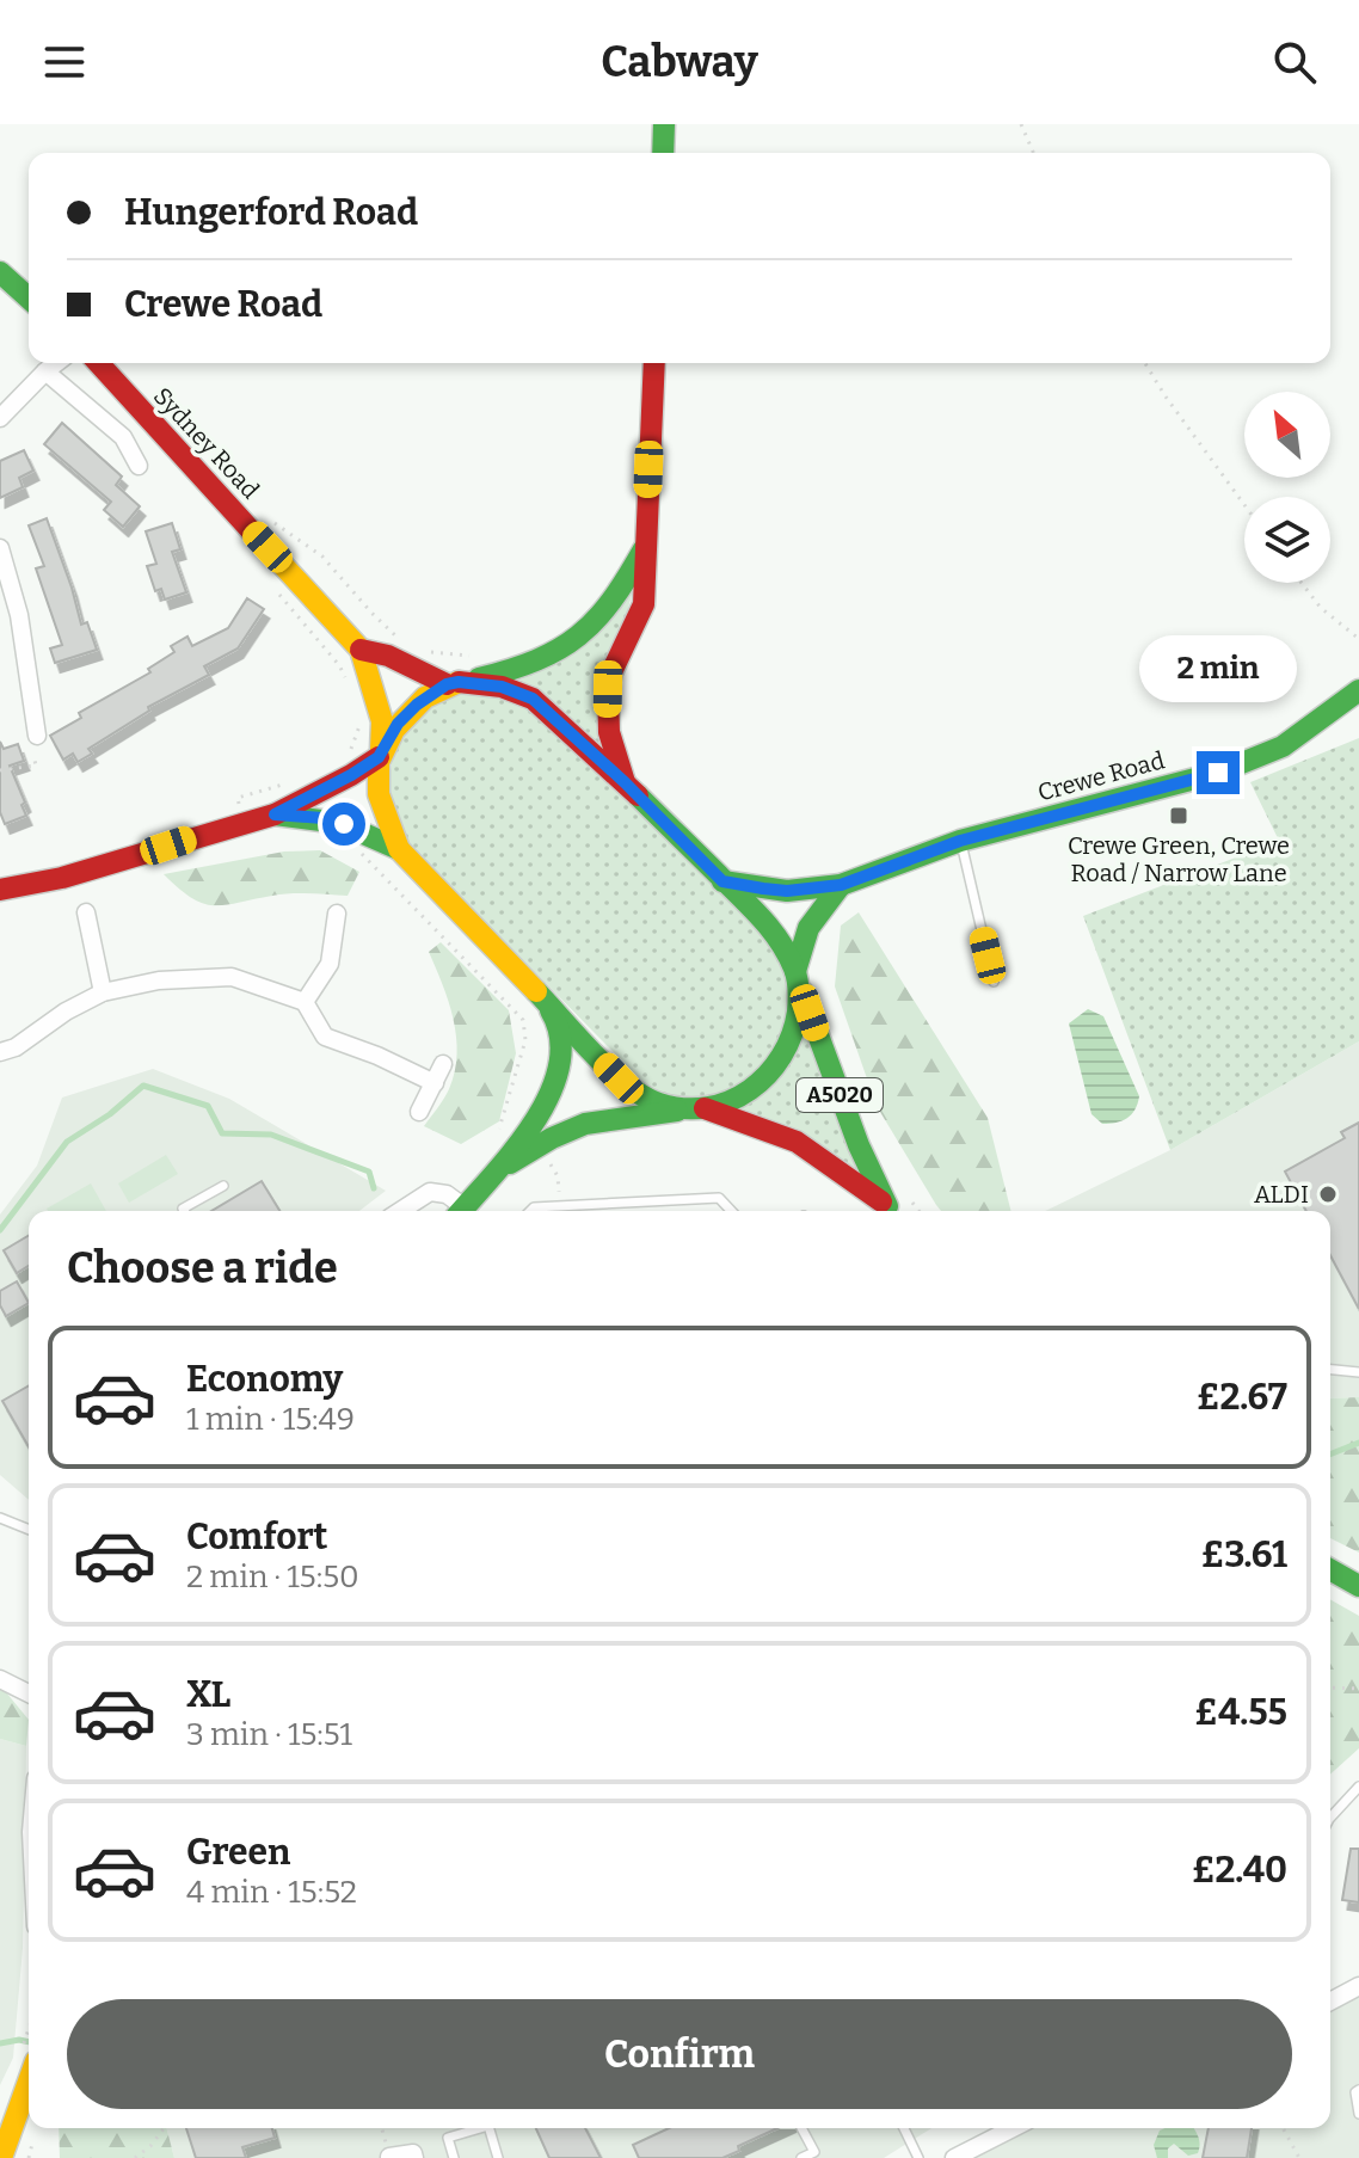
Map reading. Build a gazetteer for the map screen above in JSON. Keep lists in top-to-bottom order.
{
  "streets": {
    "main road": ["Sydney Road", "Crewe Road", "A5020"]
  },
  "crossings": [
    ["Sydney Road", "Crewe Road"],
    ["Sydney Road", "A5020"]
  ],
  "places": {
    "transit": ["Crewe Green, Crewe Road / Narrow Lane"],
    "other": ["ALDI"]
  },
  "north": "top left",
  "page": {
    "header": "Cabway",
    "banner": ["Hungerford Road", "Crewe Road"],
    "bubble": "2 min",
    "heading": "Choose a ride",
    "list": [
      {
        "name": "Economy",
        "note": "1 min · 15:49",
        "value": "£2.67"
      },
      {
        "name": "Comfort",
        "note": "2 min · 15:50",
        "value": "£3.61"
      },
      {
        "name": "XL",
        "note": "3 min · 15:51",
        "value": "£4.55"
      },
      {
        "name": "Green",
        "note": "4 min · 15:52",
        "value": "£2.40"
      }
    ],
    "buttons": "Confirm"
  }
}
